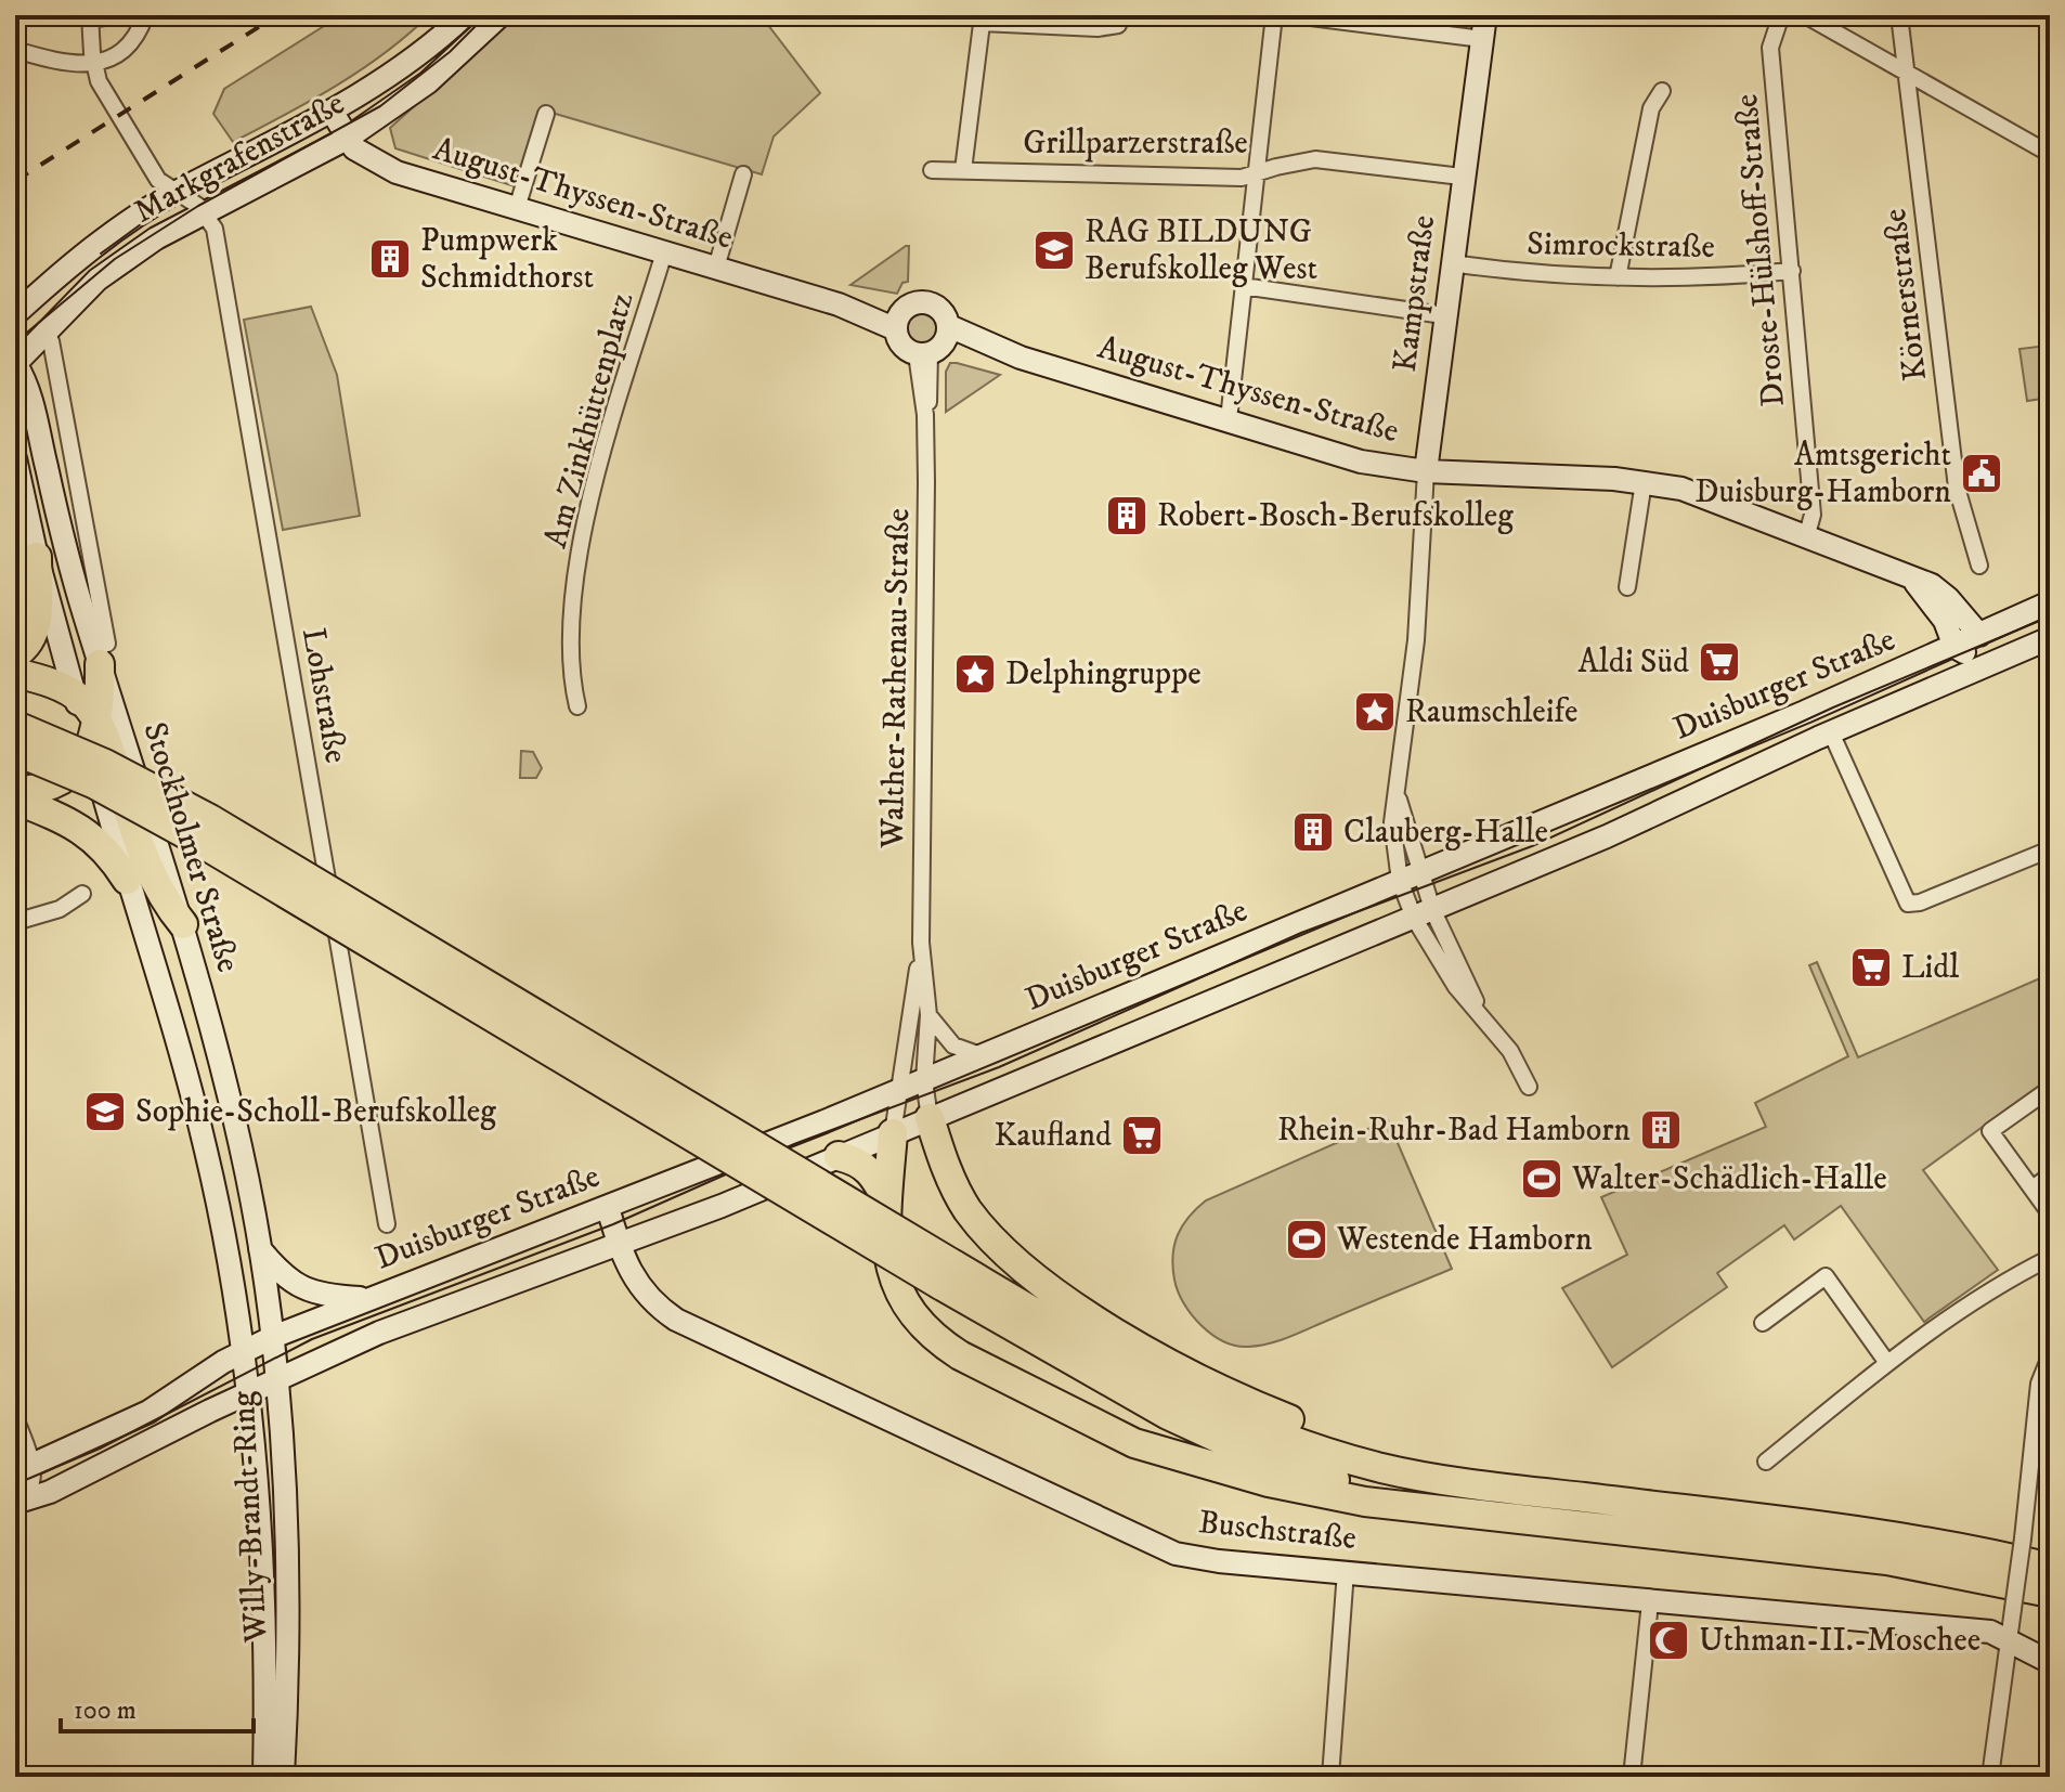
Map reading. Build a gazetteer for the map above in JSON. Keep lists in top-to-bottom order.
{
  "streets": {
    "main road": [
      "Markgrafenstraße",
      "August-Thyssen-Straße",
      "Kampstraße",
      "Duisburger Straße",
      "Stockholmer Straße",
      "Willy-Brandt-Ring",
      "Buschstraße"
    ],
    "street": [
      "Grillparzerstraße",
      "Simrockstraße",
      "Droste-Hülshoff-Straße",
      "Körnerstraße",
      "Am Zinkhüttenplatz",
      "Walther-Rathenau-Straße",
      "Lohstraße"
    ]
  },
  "crossings": [
    ["Grillparzerstraße", "Kampstraße"],
    ["Markgrafenstraße", "August-Thyssen-Straße"],
    ["Markgrafenstraße", "Lohstraße"],
    ["Markgrafenstraße", "Stockholmer Straße"],
    ["August-Thyssen-Straße", "Droste-Hülshoff-Straße"],
    ["August-Thyssen-Straße", "Kampstraße"],
    ["August-Thyssen-Straße", "Am Zinkhüttenplatz"],
    ["August-Thyssen-Straße", "Walther-Rathenau-Straße"],
    ["August-Thyssen-Straße", "Duisburger Straße"],
    ["Simrockstraße", "Droste-Hülshoff-Straße"],
    ["Simrockstraße", "Kampstraße"],
    ["Kampstraße", "Duisburger Straße"],
    ["Walther-Rathenau-Straße", "Duisburger Straße"],
    ["Duisburger Straße", "Stockholmer Straße"],
    ["Duisburger Straße", "Willy-Brandt-Ring"],
    ["Duisburger Straße", "Buschstraße"],
    ["Stockholmer Straße", "Willy-Brandt-Ring"]
  ],
  "places": {
    "school or university": ["RAG BILDUNG Berufskolleg West", "Sophie-Scholl-Berufskolleg"],
    "building": [
      "Pumpwerk Schmidthorst",
      "Robert-Bosch-Berufskolleg",
      "Clauberg-Halle",
      "Rhein-Ruhr-Bad Hamborn"
    ],
    "public building": ["Amtsgericht Duisburg-Hamborn"],
    "supermarket": ["Aldi Süd", "Lidl", "Kaufland"],
    "place": ["Delphingruppe", "Raumschleife"],
    "sports": ["Walter-Schädlich-Halle", "Westende Hamborn"],
    "mosque": ["Uthman-II.-Moschee"]
  },
  "scale_bar": "100 m"
}
